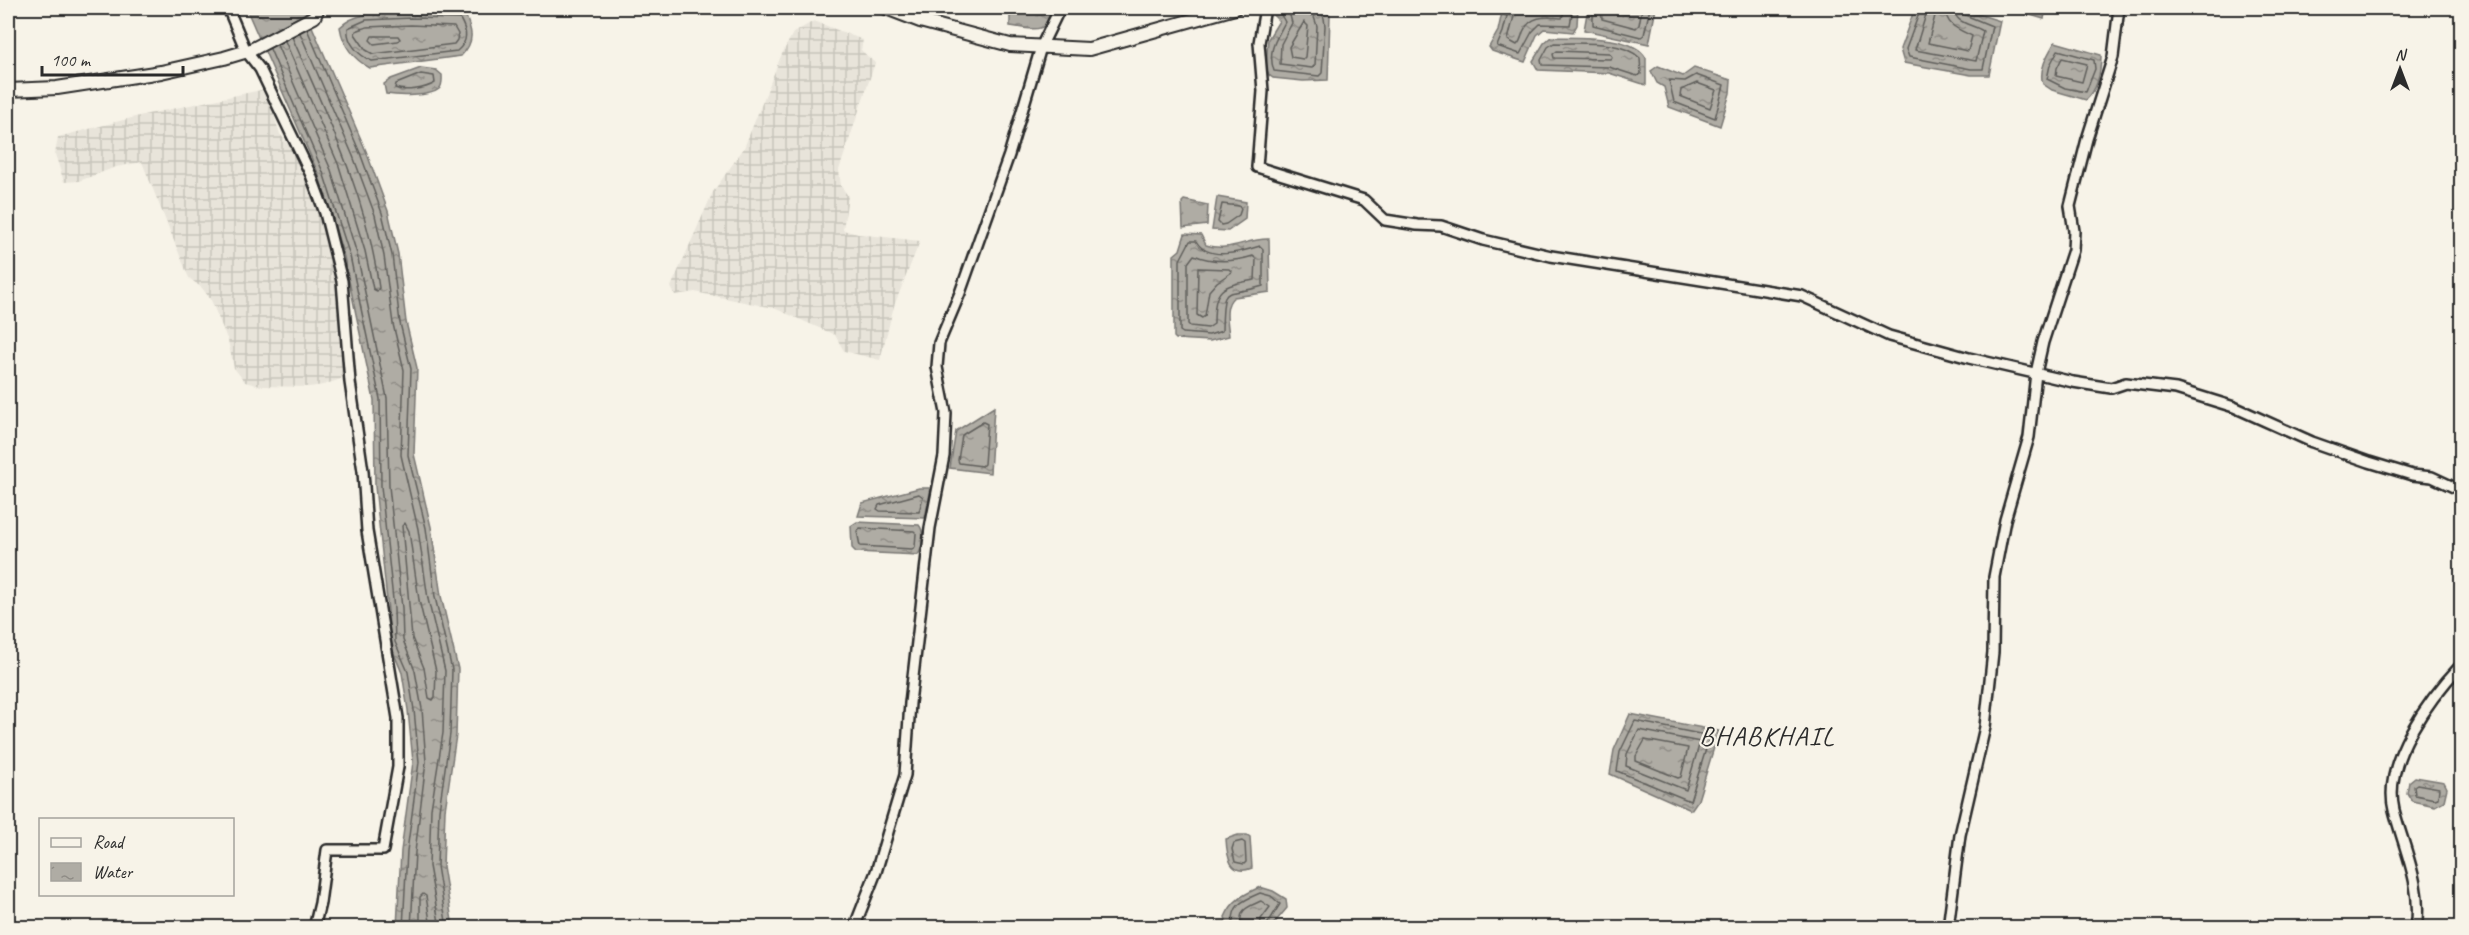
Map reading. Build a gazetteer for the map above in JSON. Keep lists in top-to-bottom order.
{
  "districts": ["BHABKHAIL"],
  "legend": ["Road", "Water"],
  "scale_bar": "100 m",
  "north": "top"
}
